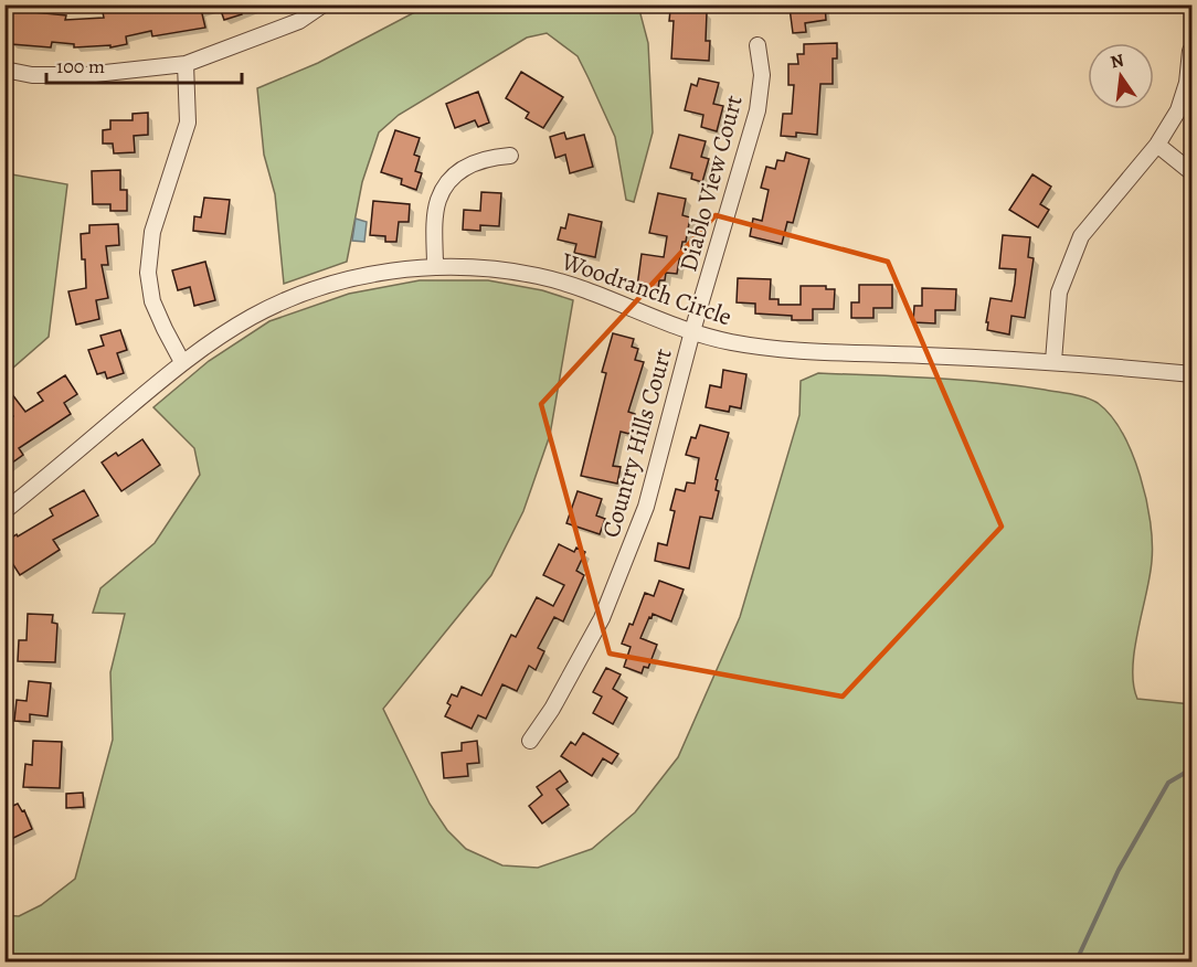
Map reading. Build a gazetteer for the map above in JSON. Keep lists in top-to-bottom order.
{
  "streets": {
    "street": ["Diablo View Court", "Woodranch Circle", "Country Hills Court"]
  },
  "crossings": [
    ["Diablo View Court", "Woodranch Circle"],
    ["Diablo View Court", "Country Hills Court"],
    ["Woodranch Circle", "Country Hills Court"]
  ],
  "scale_bar": "100 m",
  "north": "top"
}
